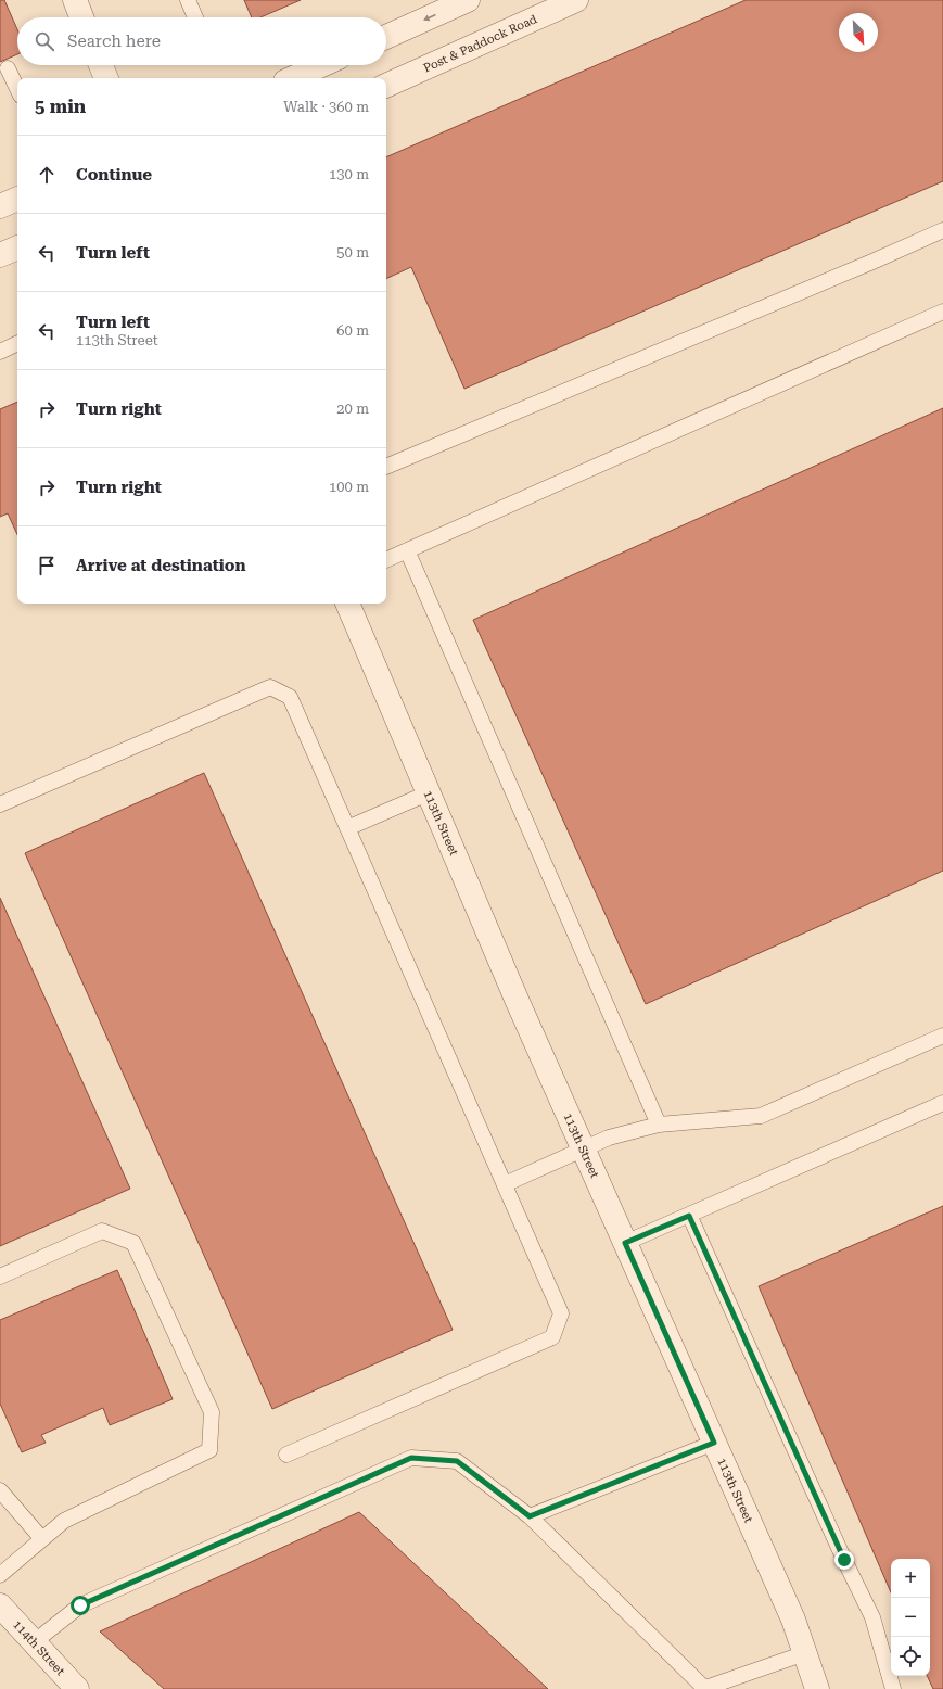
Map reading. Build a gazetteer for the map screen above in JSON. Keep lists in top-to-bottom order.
{
  "streets": {
    "street": ["Post & Paddock Road", "113th Street", "114th Street"]
  },
  "north": "bottom right",
  "page": {
    "search": "Search here",
    "heading": ["5 min", "Walk · 360 m"],
    "list": [
      ["Continue", "130 m"],
      ["Turn left", "50 m"],
      ["Turn left", "113th Street", "60 m"],
      ["Turn right", "20 m"],
      ["Turn right", "100 m"],
      "Arrive at destination"
    ],
    "map_buttons": ["+", "−"]
  }
}
